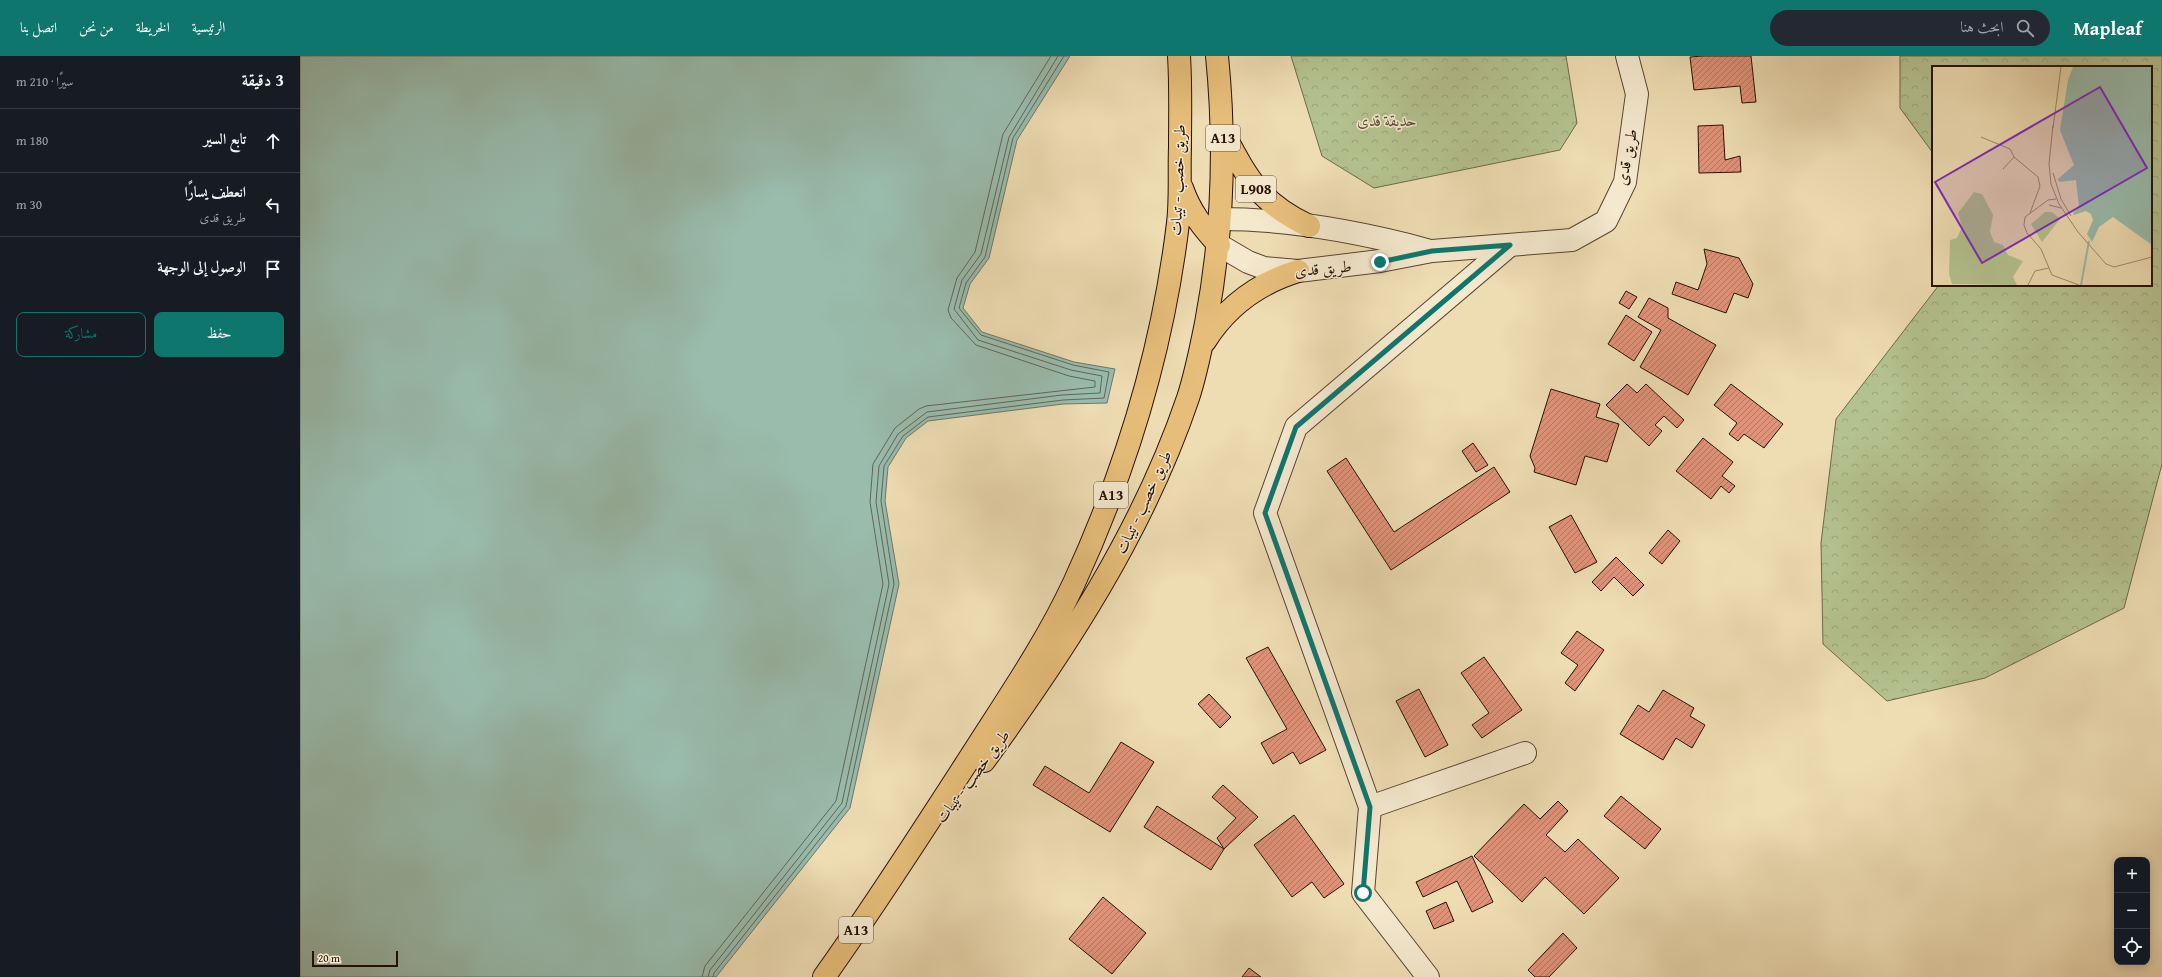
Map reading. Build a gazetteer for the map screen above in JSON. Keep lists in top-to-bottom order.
{
  "streets": {
    "highway": ["A13", "طريق خصب - تيبات", "L908"],
    "street": ["طريق قدى"]
  },
  "crossings": [
    ["طريق قدى", "طريق خصب - تيبات"],
    ["طريق قدى", "L908"],
    ["طريق خصب - تيبات", "L908"]
  ],
  "parks": ["حديقة قدى"],
  "scale_bar": "20 m",
  "page": {
    "header": "Mapleaf",
    "search": "ابحث هنا",
    "nav": [
      "الرئيسية",
      "الخريطة",
      "من نحن",
      "اتصل بنا"
    ],
    "heading": ["3 دقيقة", "سيرًا · 210 m"],
    "list": [
      ["تابع السير", "180 m"],
      ["انعطف يسارًا", "طريق قدى", "30 m"],
      "الوصول إلى الوجهة"
    ],
    "buttons": ["حفظ", "مشاركة"],
    "map_buttons": ["+", "−"],
    "scale": "20 m"
  }
}
